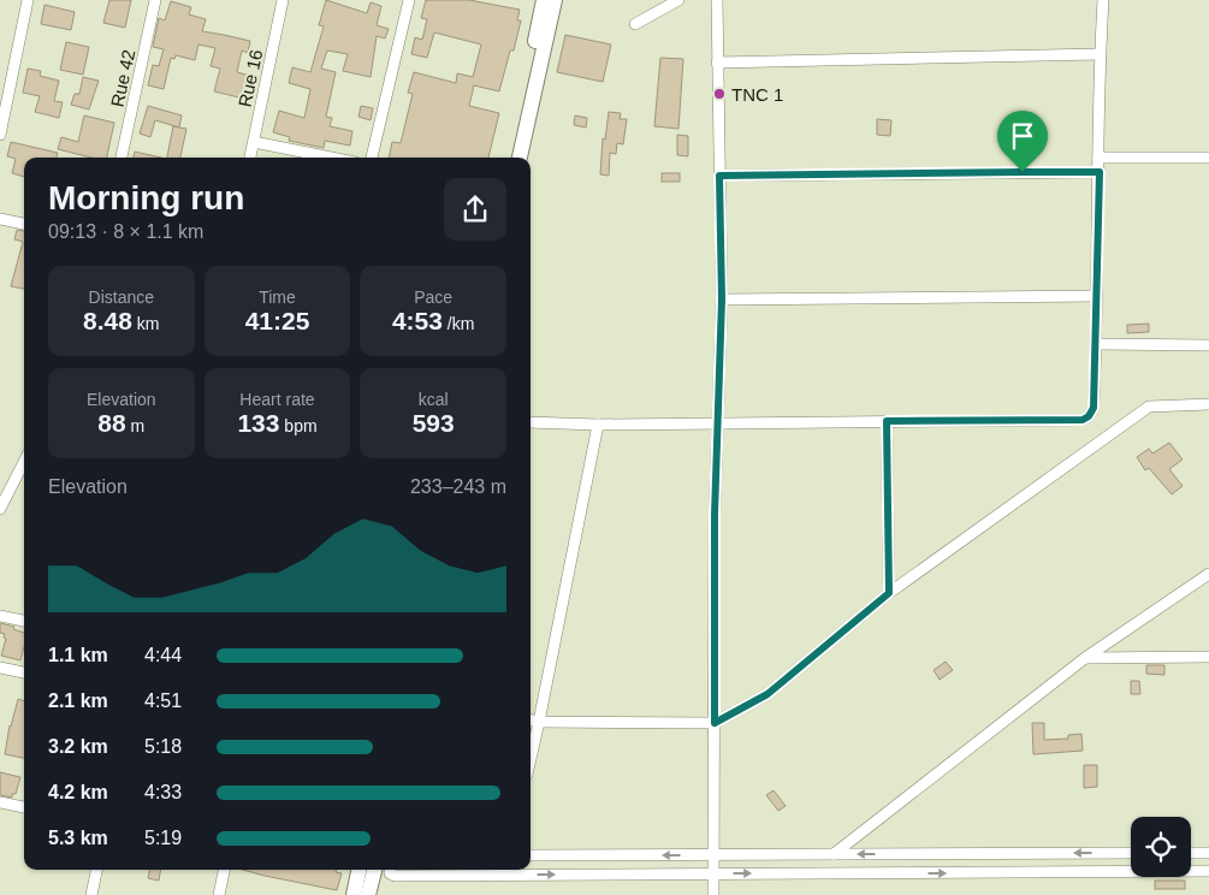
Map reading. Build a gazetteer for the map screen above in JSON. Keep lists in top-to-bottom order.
{
  "streets": {
    "street": ["Rue 42", "Rue 16"]
  },
  "places": ["TNC 1"],
  "page": {
    "heading": ["Morning run", "09:13 · 8 × 1.1 km"],
    "stats": [
      ["Distance", "8.48 km"],
      ["Time", "41:25"],
      ["Pace", "4:53 /km"],
      ["Elevation", "88 m"],
      ["Heart rate", "133 bpm"],
      ["kcal", "593"]
    ],
    "chart": ["Elevation", "233–243 m"],
    "list": [
      {
        "name": "1.1 km",
        "note": "4:44"
      },
      {
        "name": "2.1 km",
        "note": "4:51"
      },
      {
        "name": "3.2 km",
        "note": "5:18"
      },
      {
        "name": "4.2 km",
        "note": "4:33"
      },
      {
        "name": "5.3 km",
        "note": "5:19"
      }
    ]
  }
}
